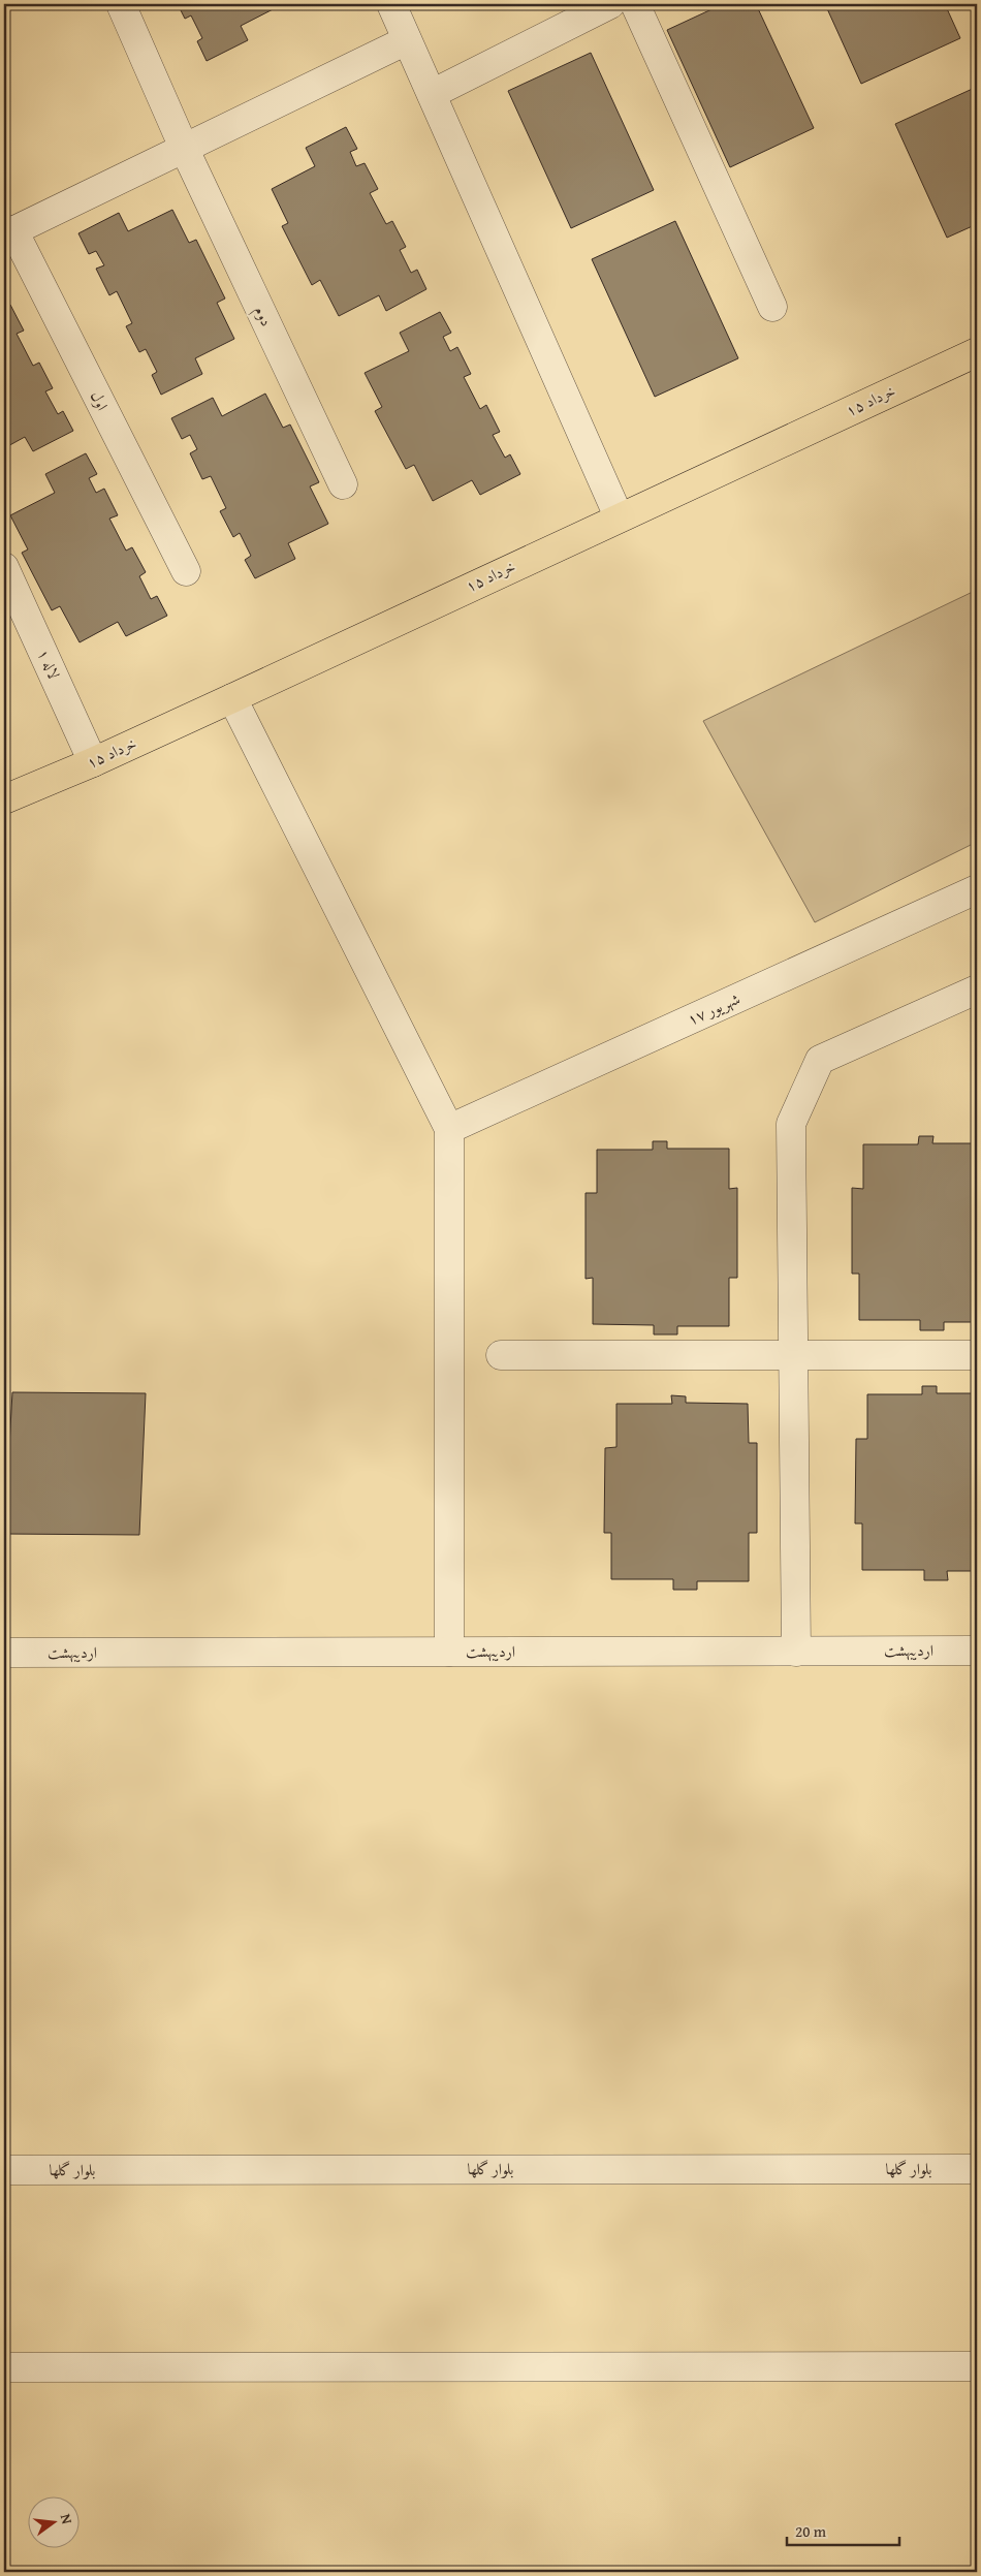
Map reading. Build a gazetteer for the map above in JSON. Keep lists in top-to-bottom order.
{
  "streets": {
    "main road": ["۱۵ خرداد"],
    "street": [
      "دوم",
      "اول",
      "لاله ۱",
      "۱۷ شهریور",
      "اردیبهشت",
      "بلوار گلها"
    ]
  },
  "crossings": [
    ["۱۵ خرداد", "لاله ۱"]
  ],
  "scale_bar": "20 m",
  "north": "right"
}
